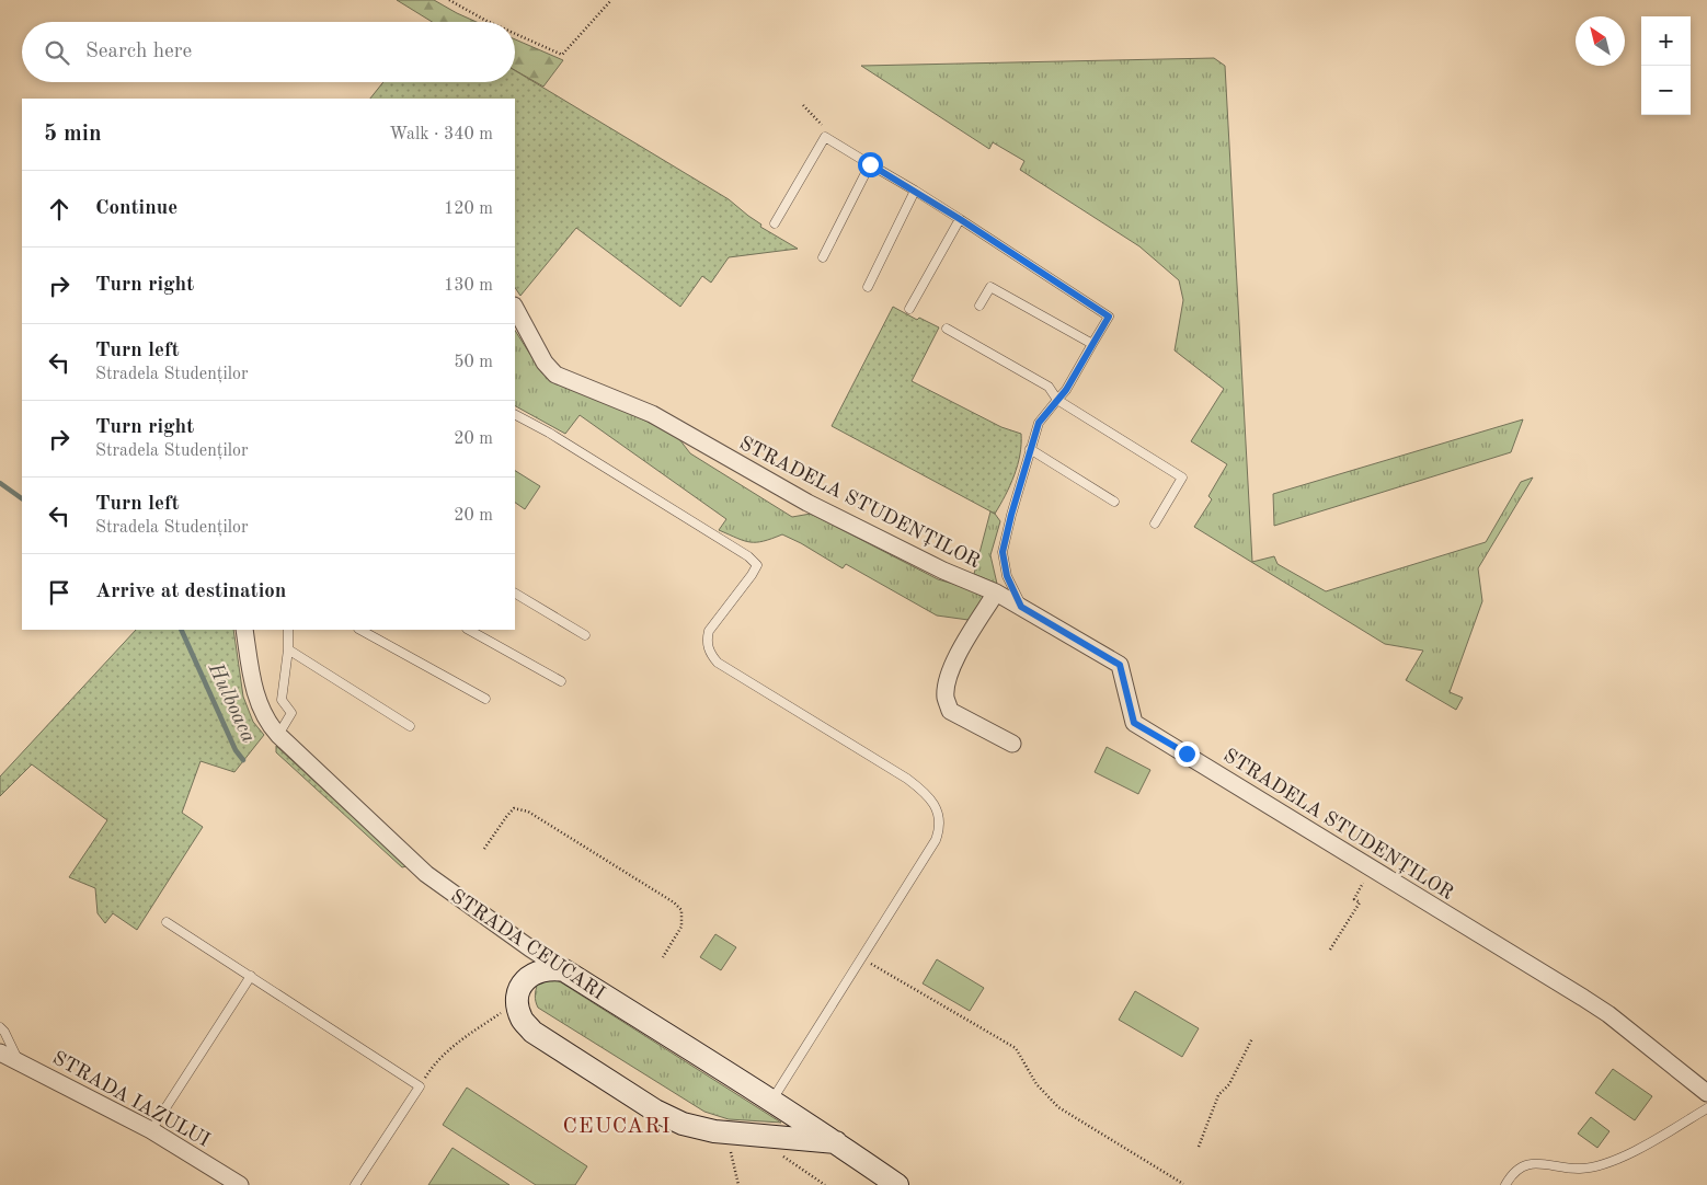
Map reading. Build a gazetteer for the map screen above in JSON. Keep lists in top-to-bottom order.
{
  "streets": {
    "street": ["STRADELA STUDENȚILOR", "STRADA CEUCARI", "STRADA IAZULUI"]
  },
  "districts": ["CEUCARI"],
  "water": ["Hulboaca"],
  "north": "top left",
  "page": {
    "map_buttons": ["+", "−"],
    "search": "Search here",
    "heading": ["5 min", "Walk · 340 m"],
    "list": [
      ["Continue", "120 m"],
      ["Turn right", "130 m"],
      ["Turn left", "Stradela Studenților", "50 m"],
      ["Turn right", "Stradela Studenților", "20 m"],
      ["Turn left", "Stradela Studenților", "20 m"],
      "Arrive at destination"
    ]
  }
}
